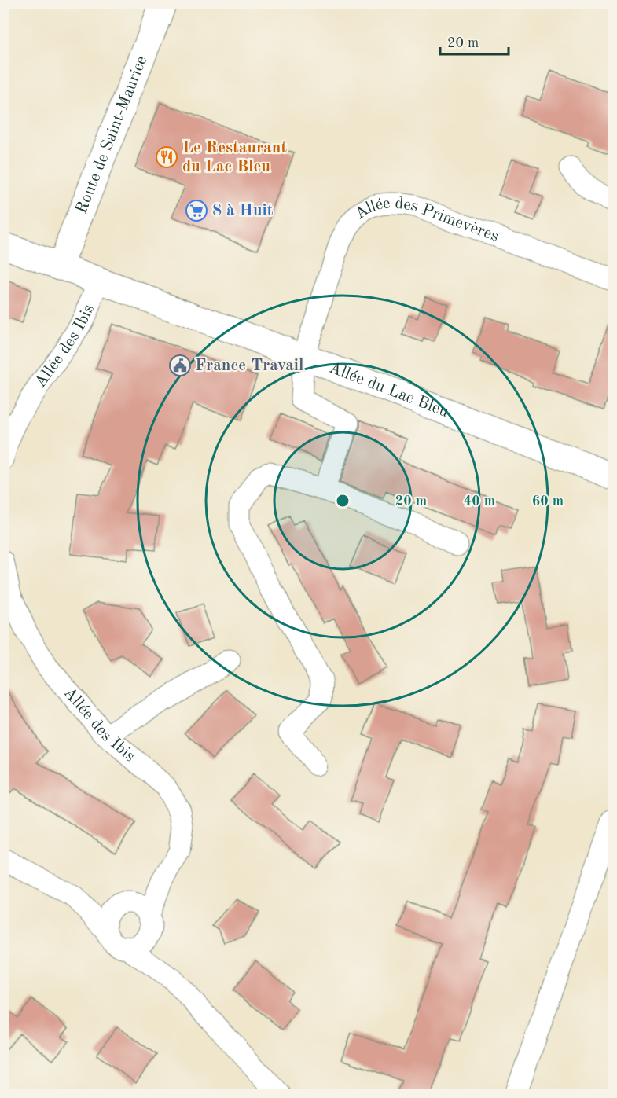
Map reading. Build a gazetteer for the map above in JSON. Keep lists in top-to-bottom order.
{
  "streets": {
    "street": [
      "Route de Saint-Maurice",
      "Allée des Primevères",
      "Allée des Ibis",
      "Allée du Lac Bleu"
    ]
  },
  "crossings": [
    ["Route de Saint-Maurice", "Allée du Lac Bleu"],
    ["Allée des Primevères", "Allée du Lac Bleu"],
    ["Allée des Ibis", "Allée du Lac Bleu"]
  ],
  "places": {
    "restaurant": ["Le Restaurant du Lac Bleu"],
    "supermarket": ["8 à Huit"],
    "public building": ["France Travail"]
  },
  "scale_bar": "20 m",
  "rings": ["20 m", "40 m", "60 m"]
}
